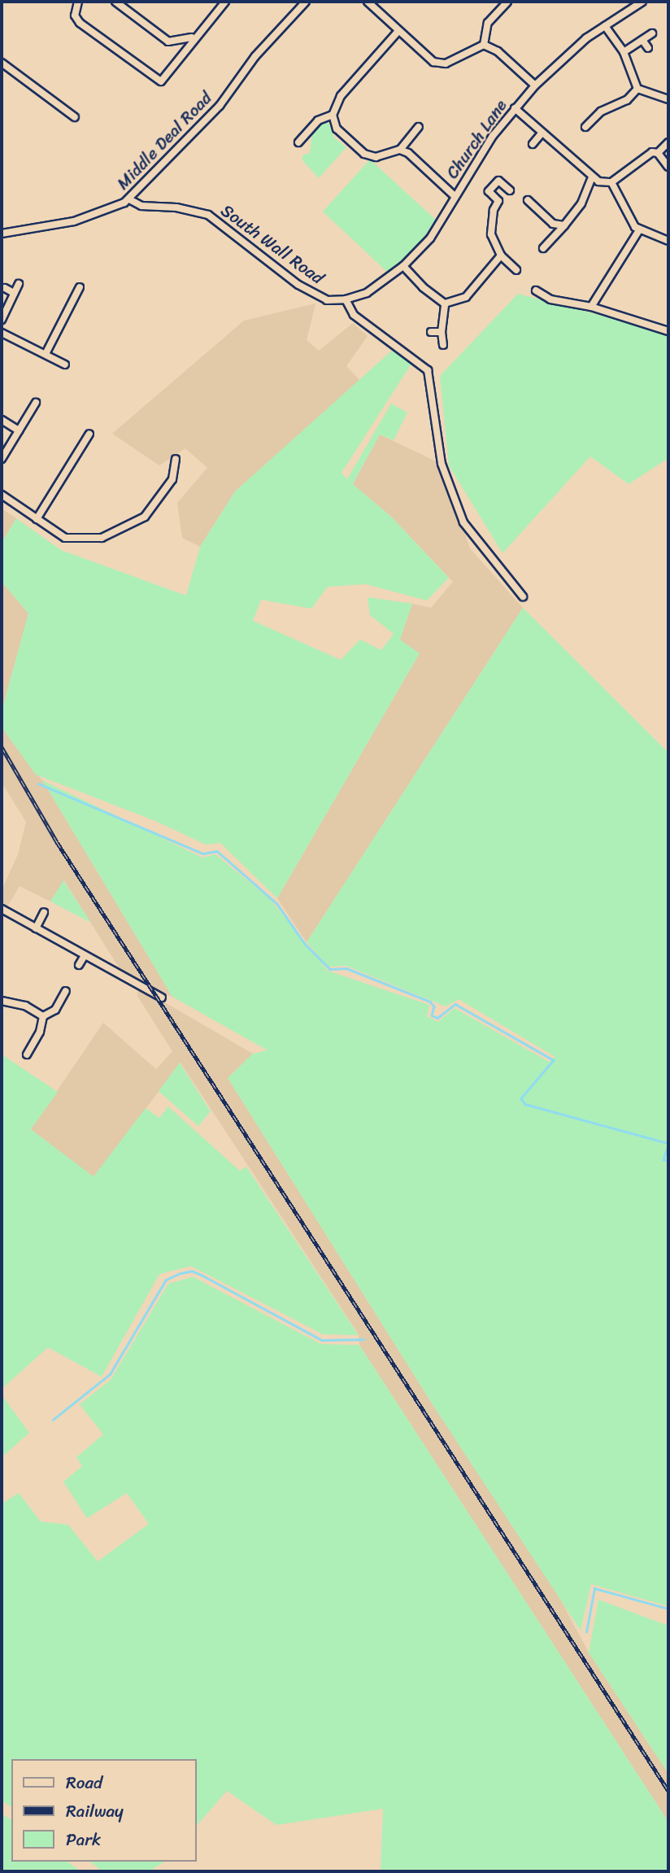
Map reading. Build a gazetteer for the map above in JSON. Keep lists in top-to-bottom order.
{
  "streets": {
    "street": ["Church Lane", "Middle Deal Road", "South Wall Road"]
  },
  "crossings": [
    ["Church Lane", "South Wall Road"],
    ["Middle Deal Road", "South Wall Road"]
  ],
  "legend": ["Road", "Railway", "Park"]
}
